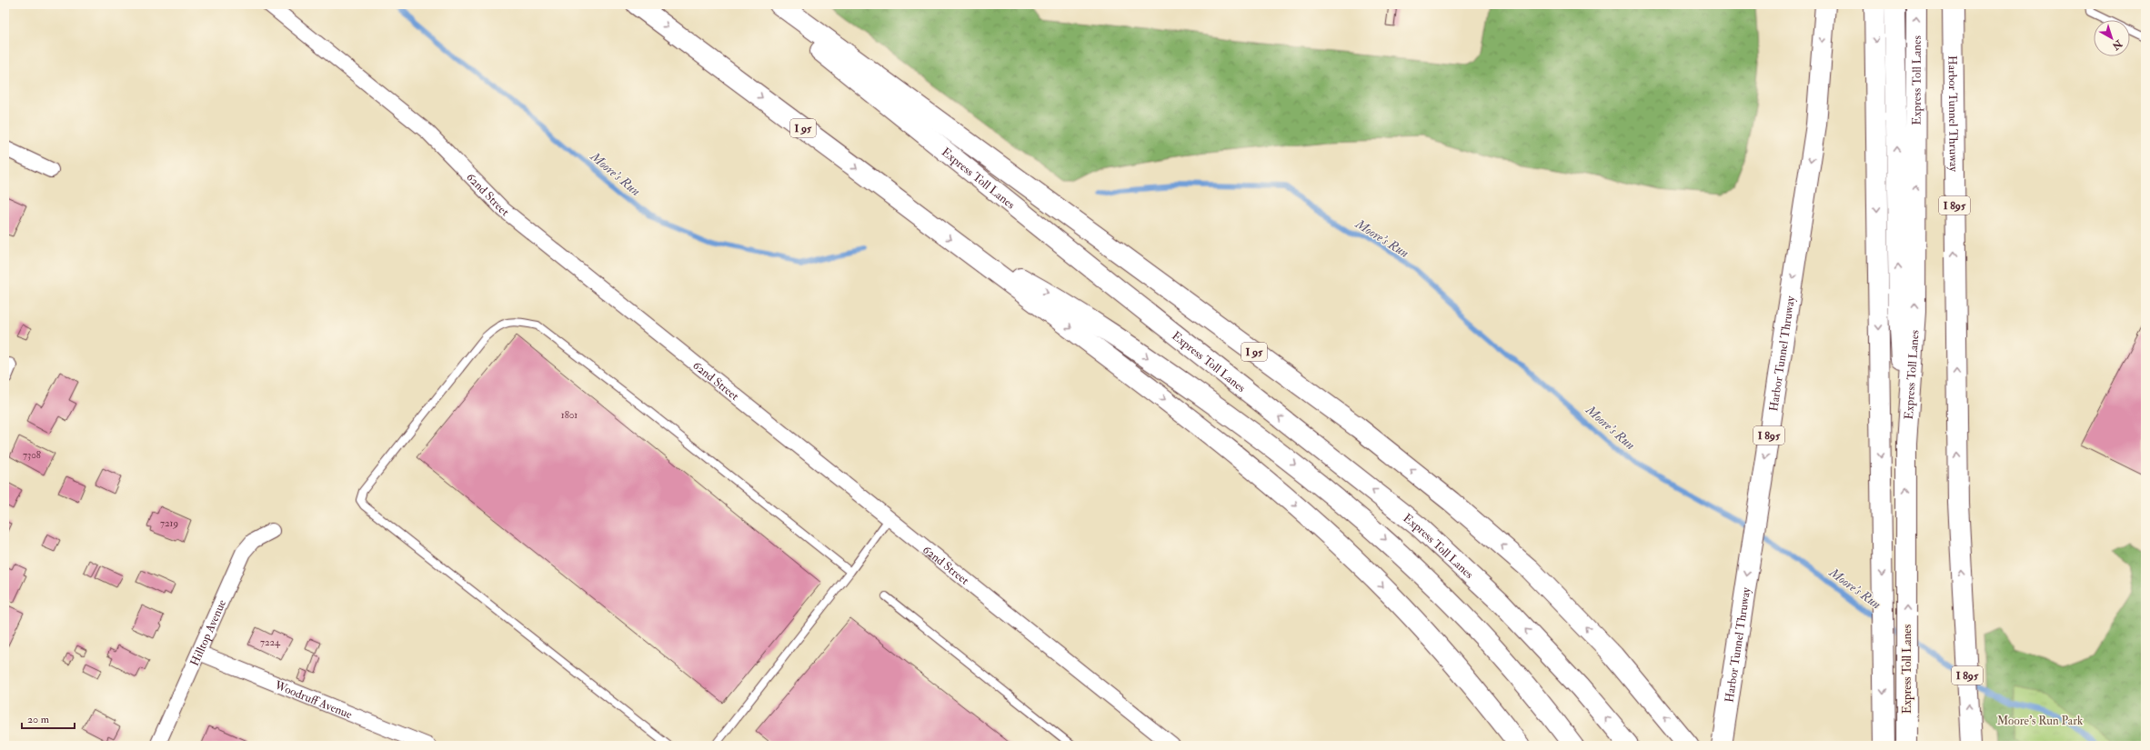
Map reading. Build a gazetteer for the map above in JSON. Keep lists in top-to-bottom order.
{
  "streets": {
    "highway": [
      "Express Toll Lanes",
      "Harbor Tunnel Thruway",
      "I 95",
      "I 895"
    ],
    "street": ["62nd Street", "Hilltop Avenue", "Woodruff Avenue"]
  },
  "crossings": [
    ["Hilltop Avenue", "Woodruff Avenue"]
  ],
  "water": ["Moore's Run"],
  "parks": ["Moore's Run Park"],
  "house_numbers": [
    "1801",
    "7308",
    "7219",
    "7224"
  ],
  "scale_bar": "20 m",
  "north": "bottom right"
}
